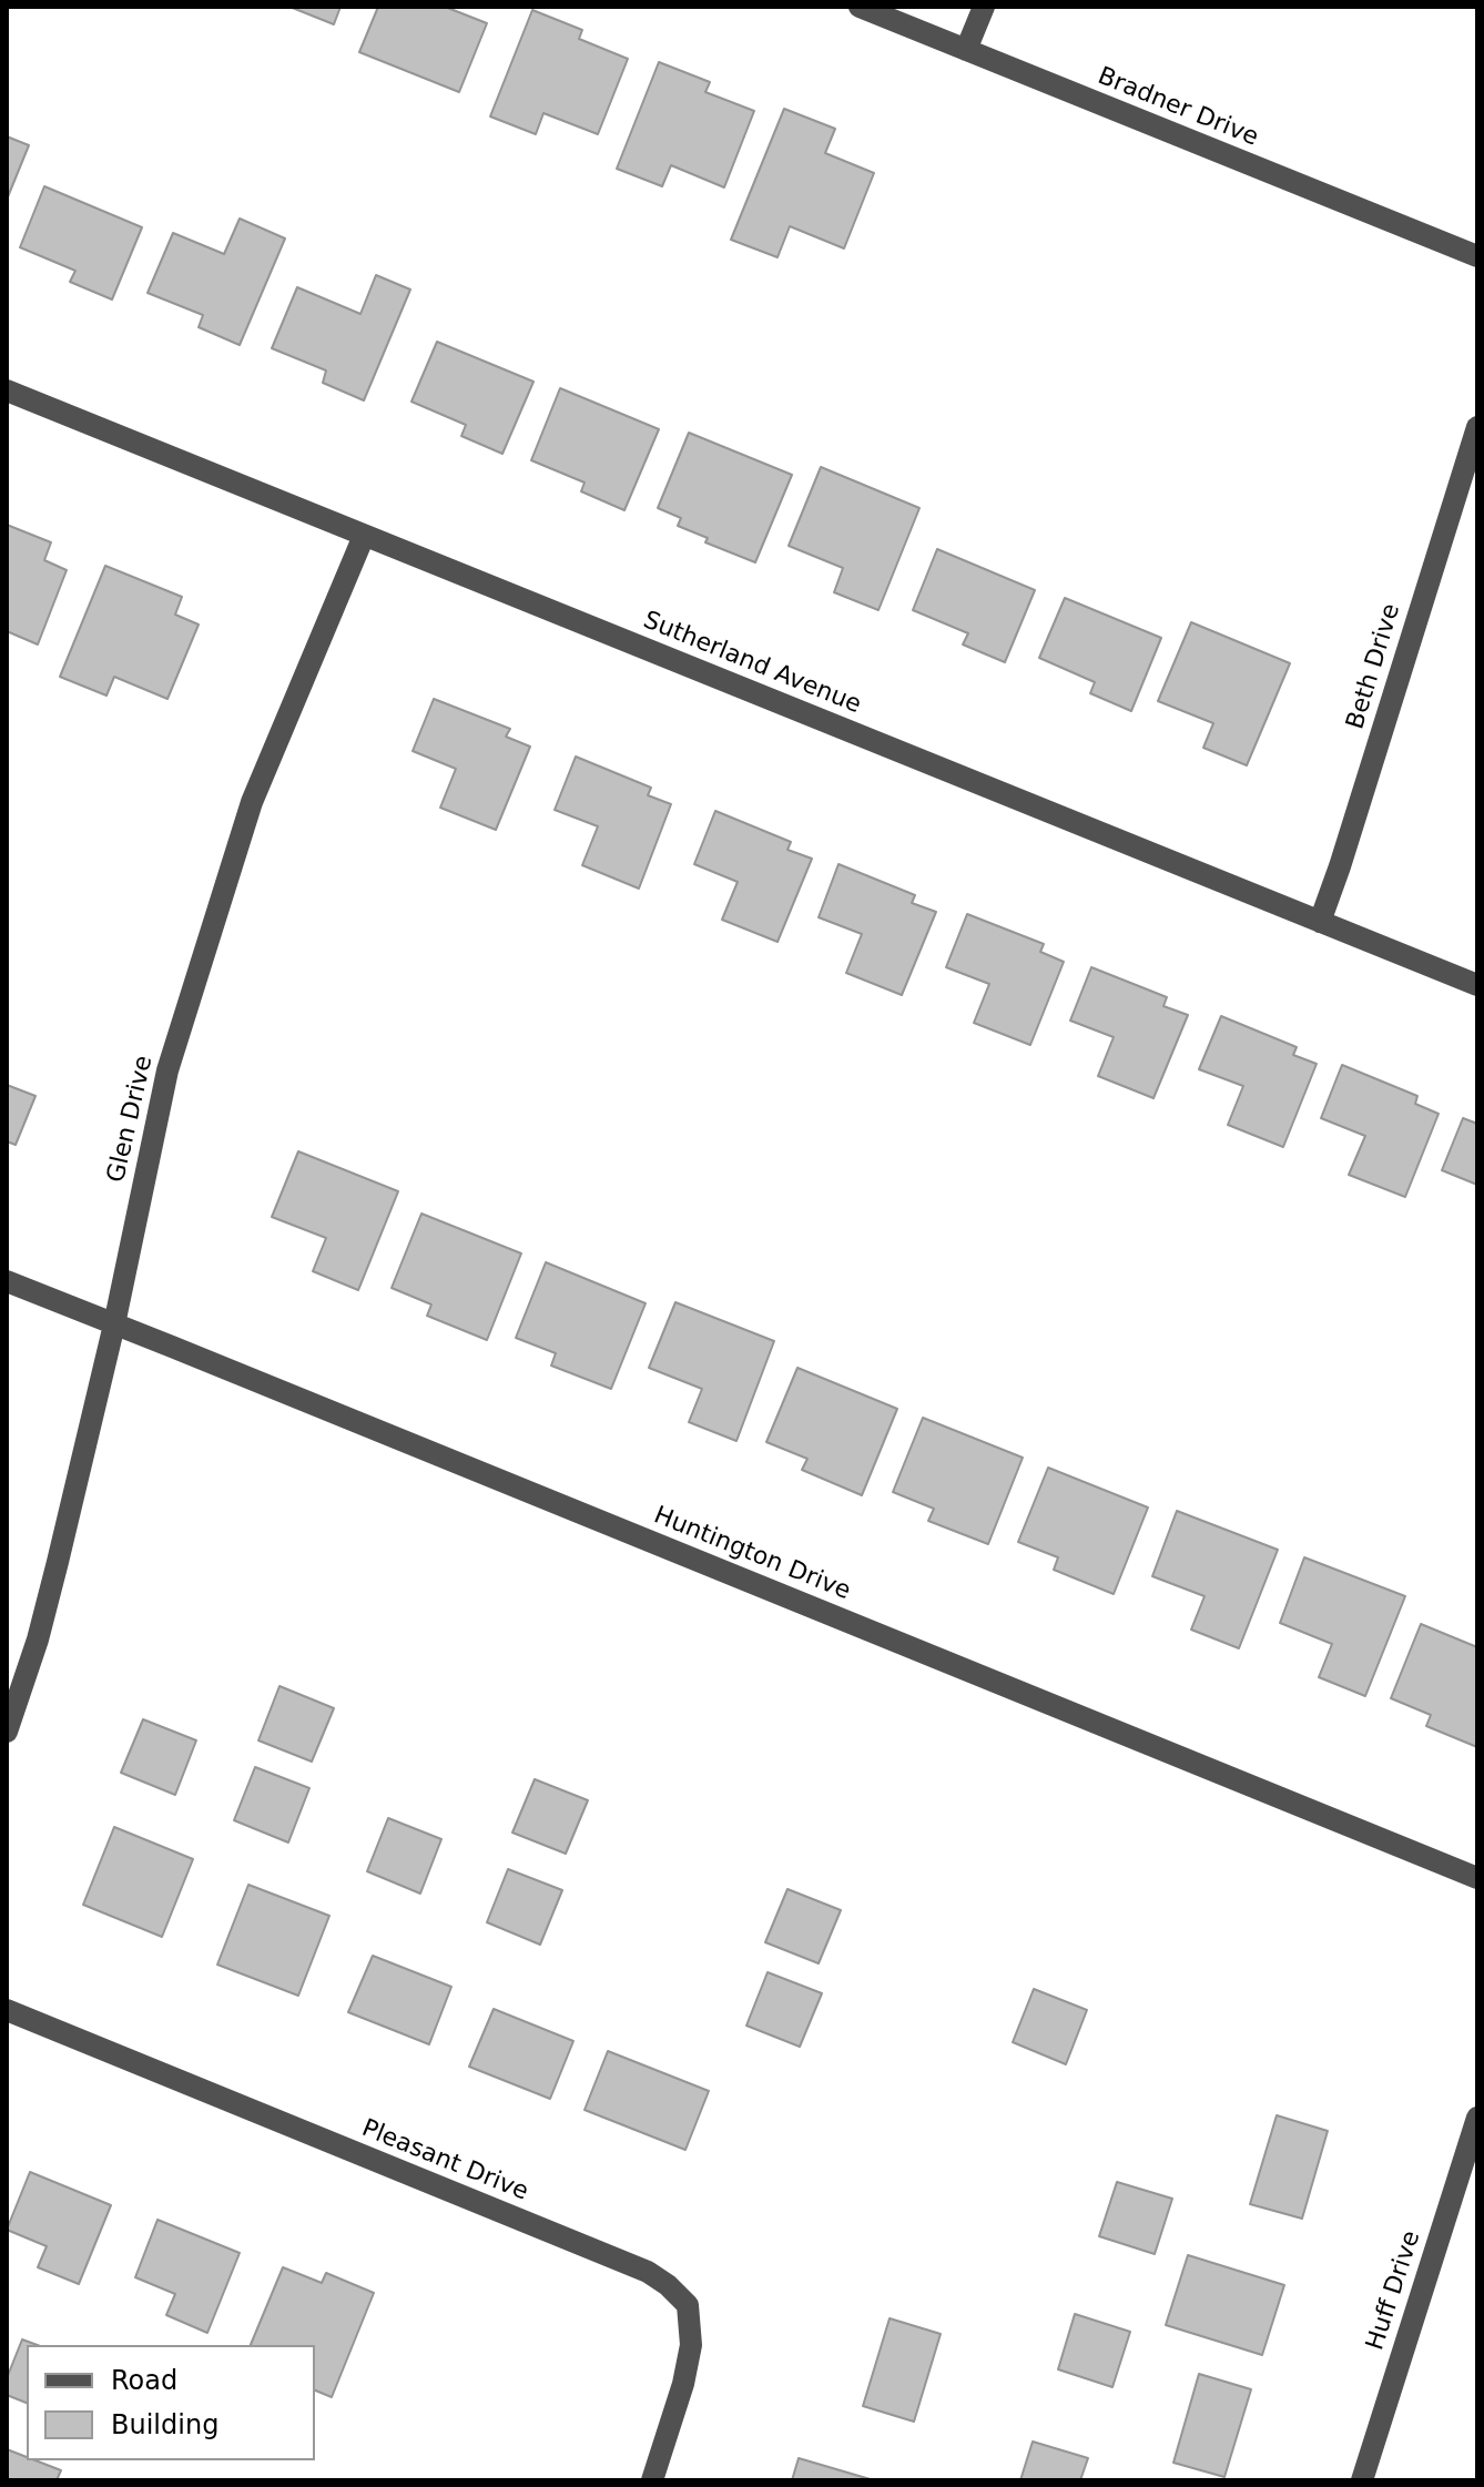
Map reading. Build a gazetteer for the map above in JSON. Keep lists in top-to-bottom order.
{
  "streets": {
    "street": [
      "Bradner Drive",
      "Sutherland Avenue",
      "Beth Drive",
      "Glen Drive",
      "Huntington Drive",
      "Pleasant Drive",
      "Huff Drive"
    ]
  },
  "crossings": [
    ["Sutherland Avenue", "Beth Drive"],
    ["Sutherland Avenue", "Glen Drive"],
    ["Glen Drive", "Huntington Drive"]
  ],
  "legend": ["Road", "Building"]
}
